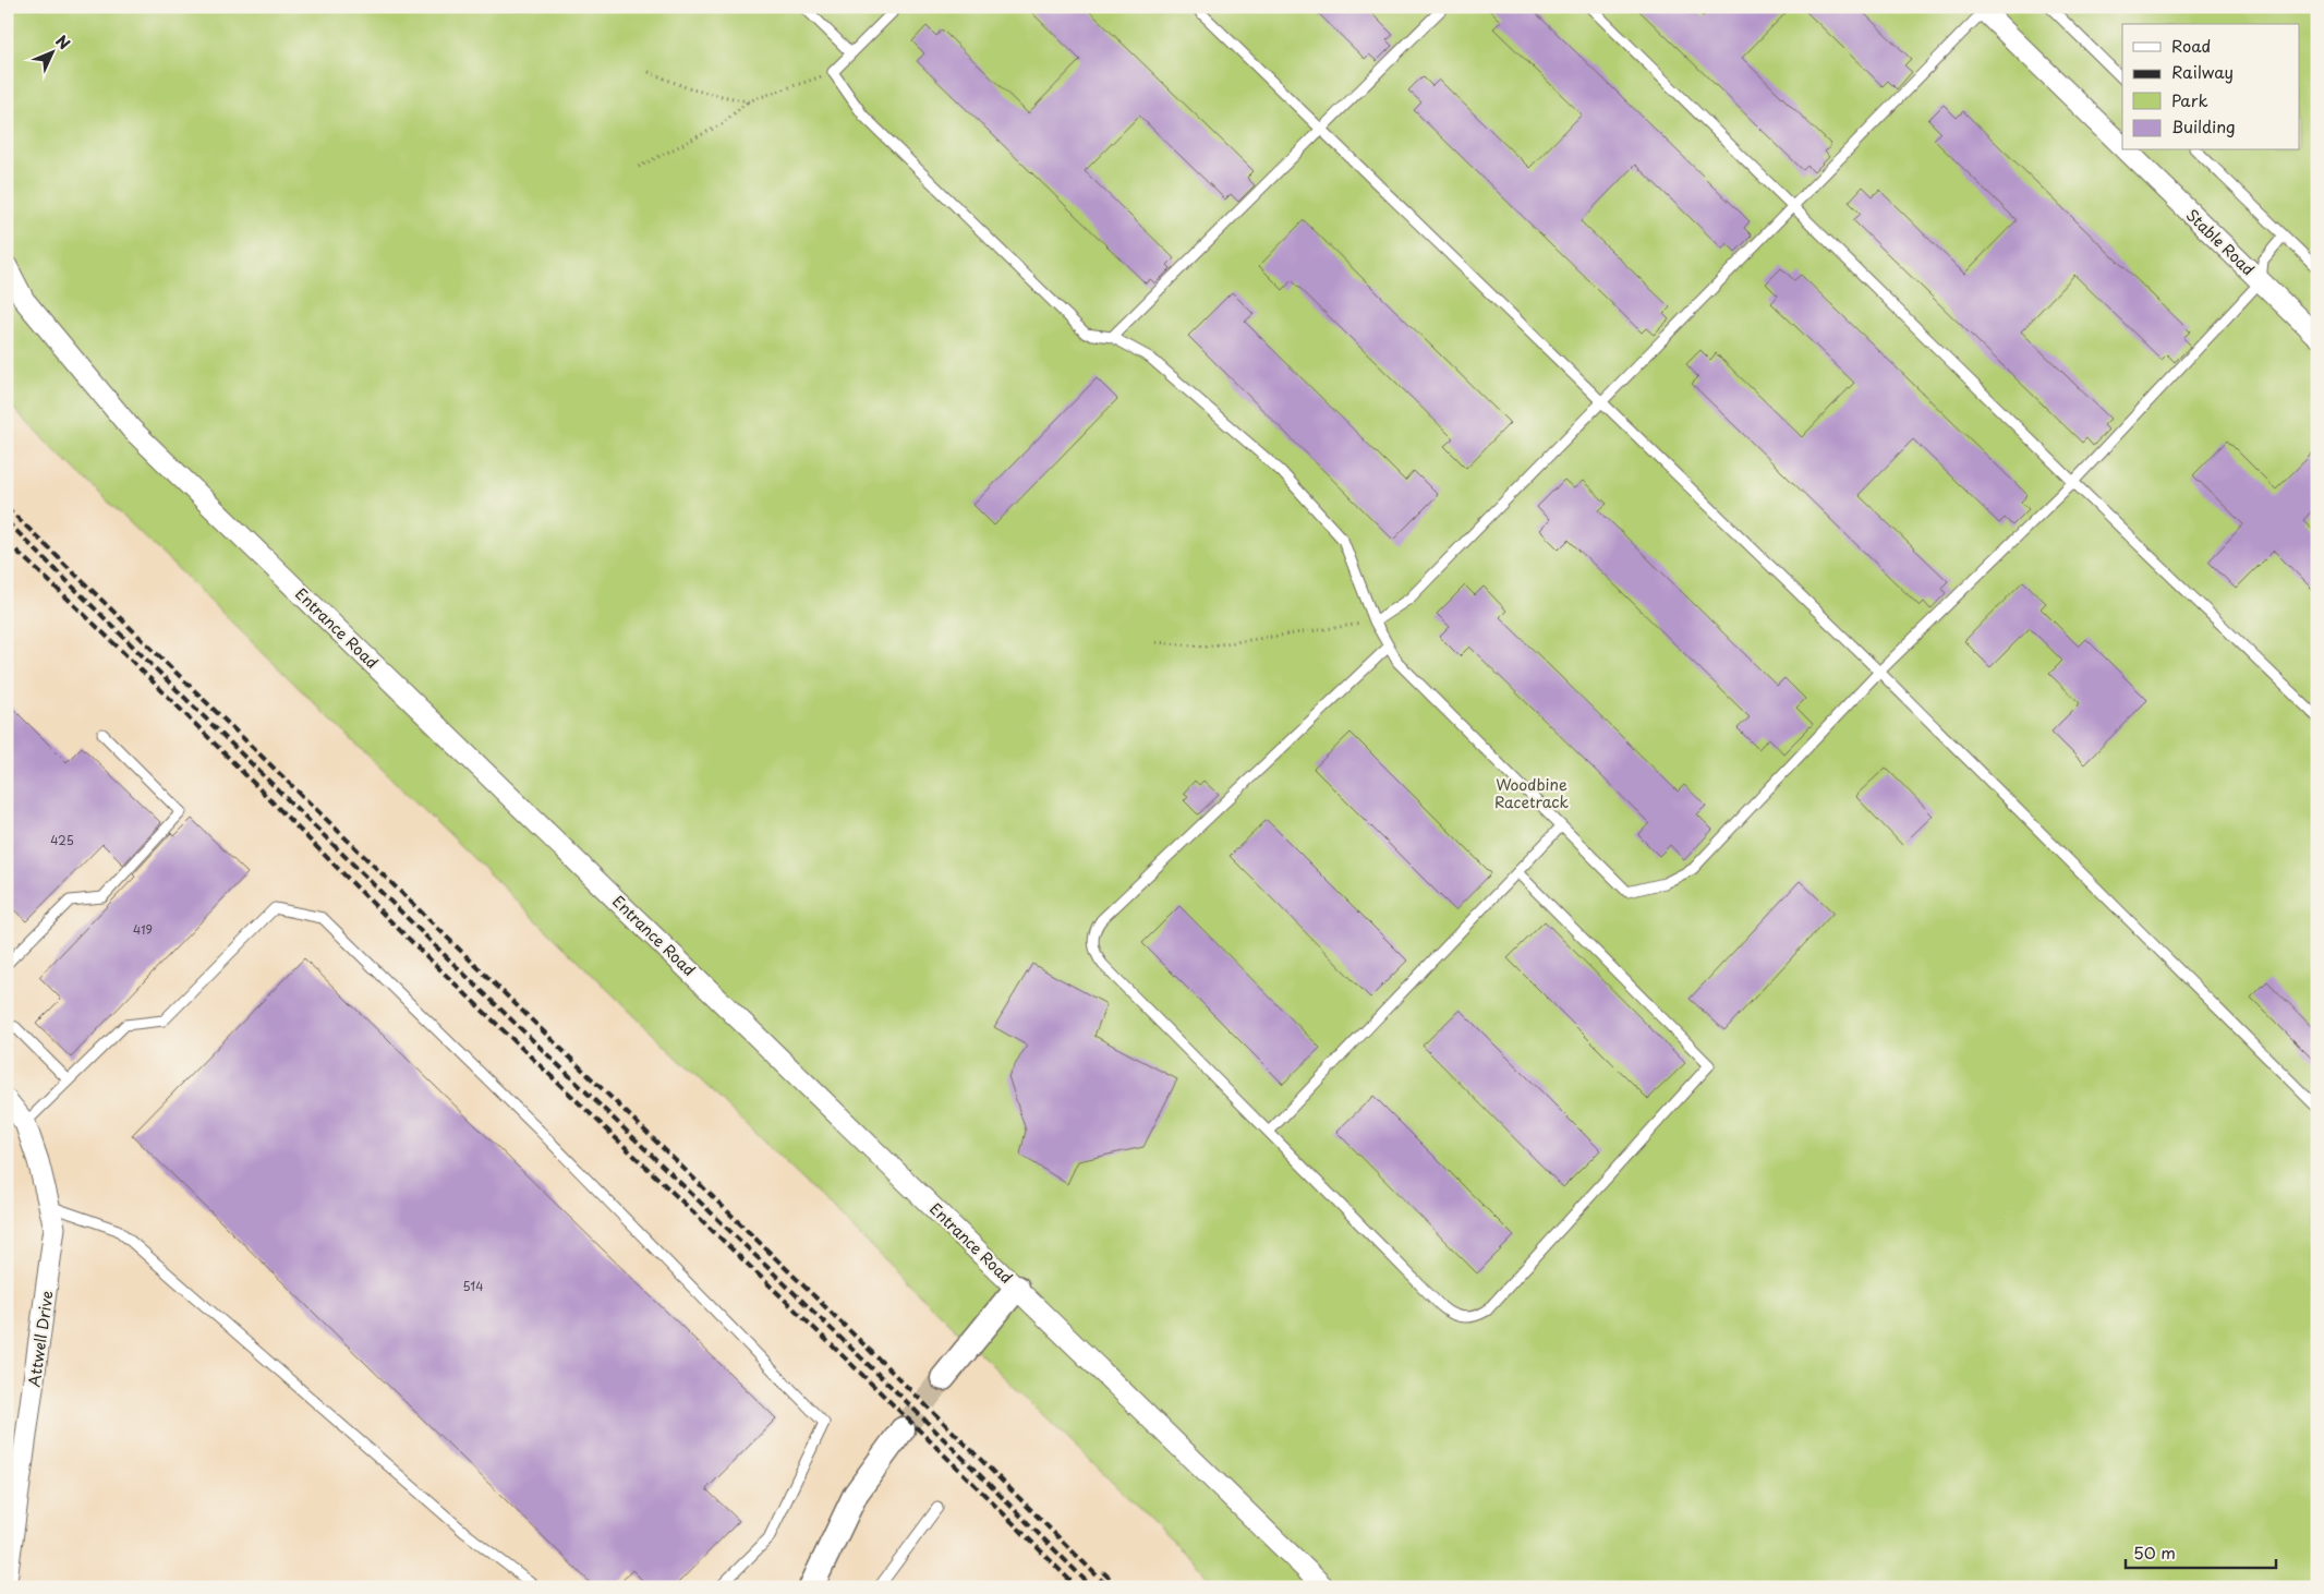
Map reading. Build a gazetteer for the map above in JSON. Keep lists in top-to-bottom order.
{
  "streets": {
    "street": ["Stable Road", "Entrance Road", "Attwell Drive"]
  },
  "parks": ["Woodbine Racetrack"],
  "house_numbers": ["425", "419", "514"],
  "legend": [
    "Road",
    "Railway",
    "Park",
    "Building"
  ],
  "scale_bar": "50 m",
  "north": "top right"
}
